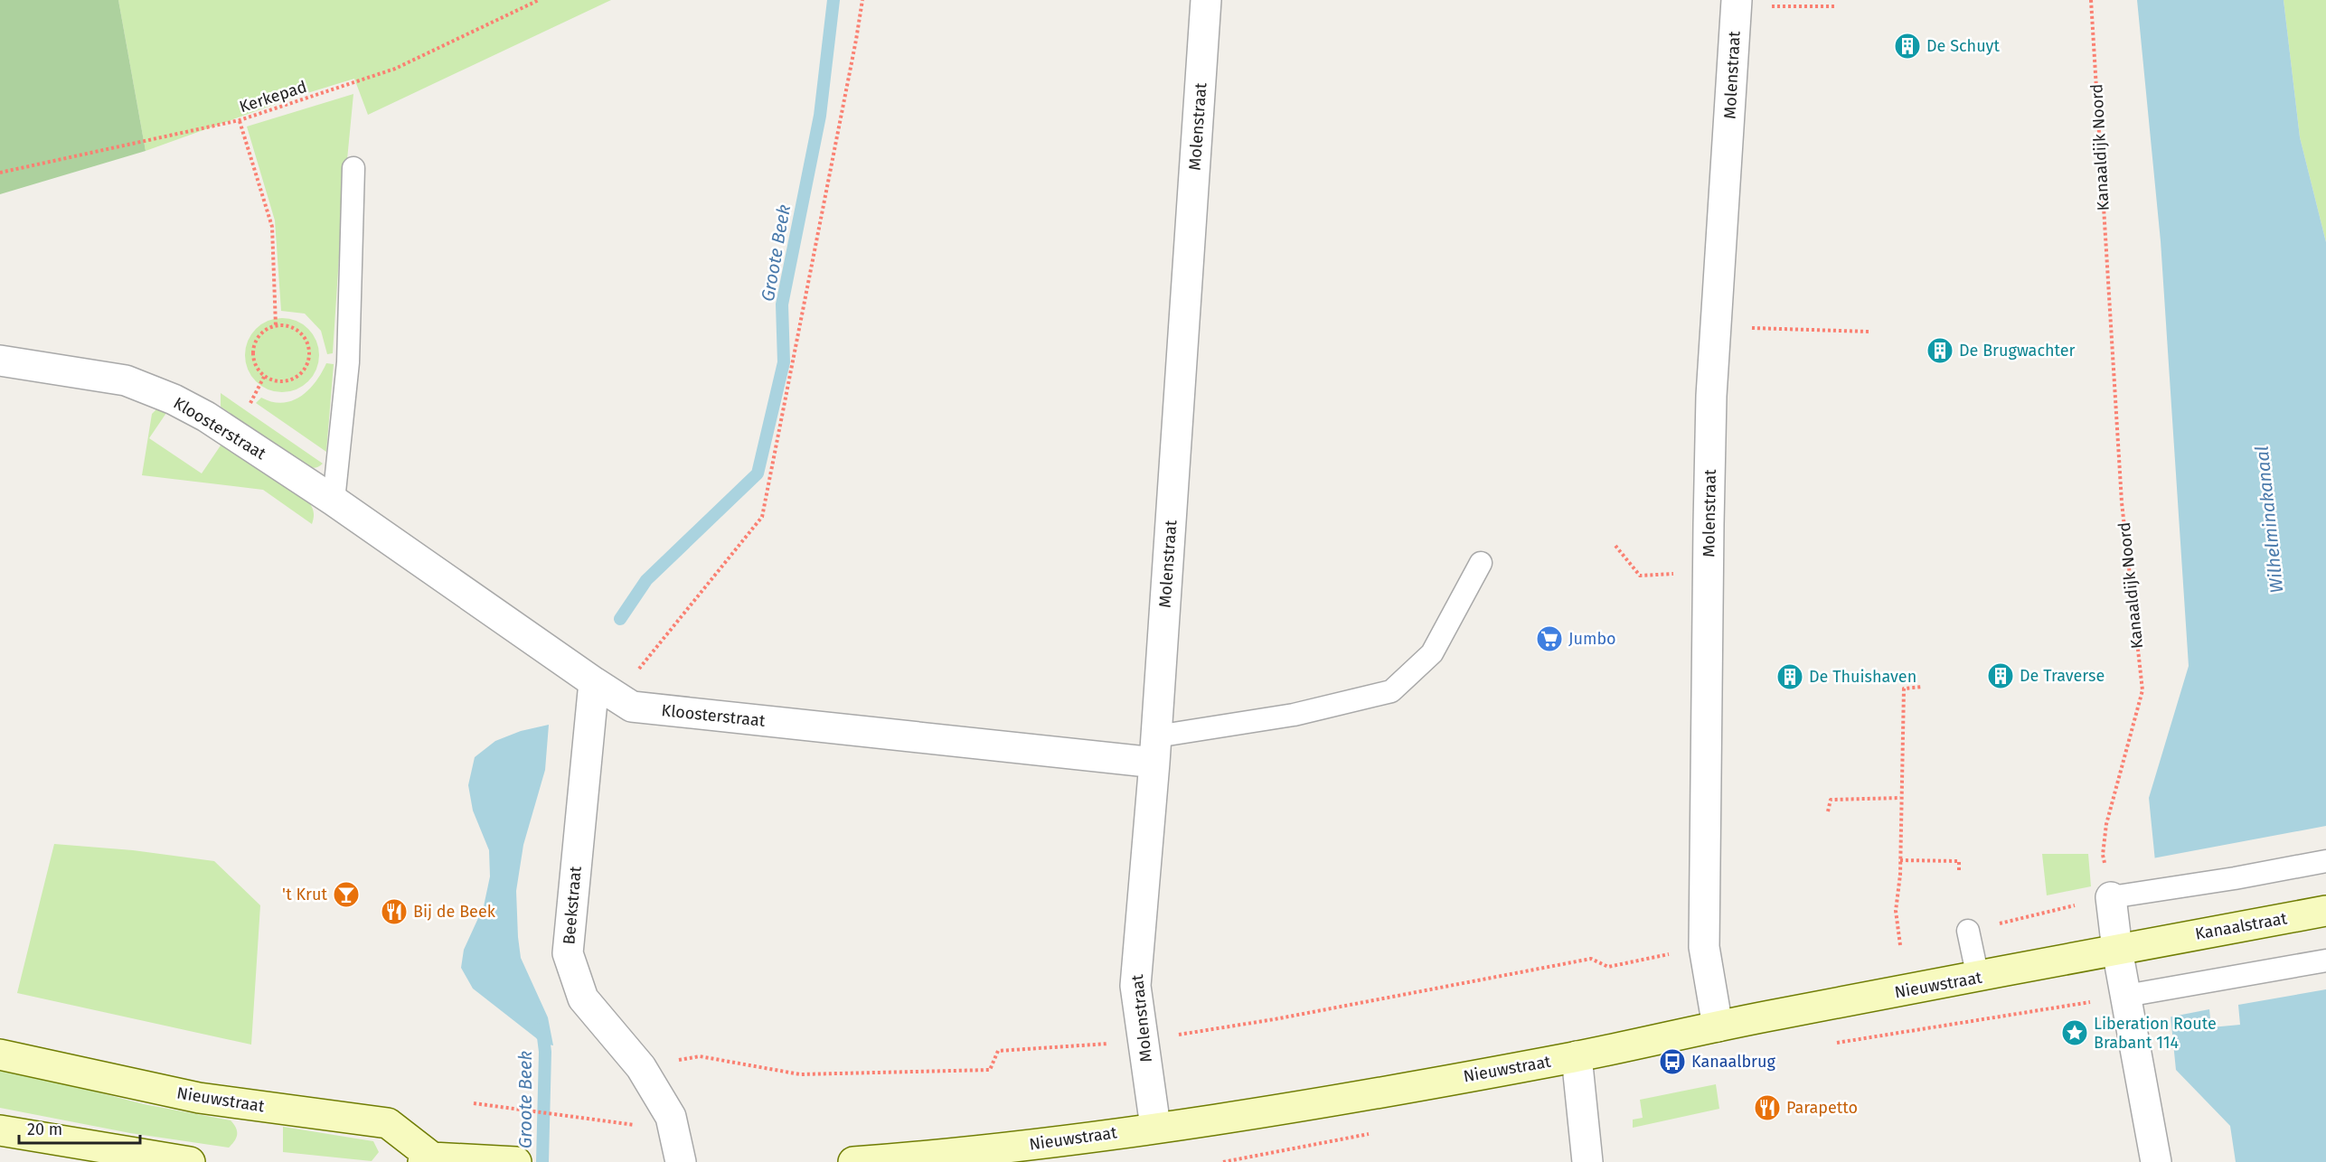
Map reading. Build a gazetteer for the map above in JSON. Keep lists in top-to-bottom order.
{
  "streets": {
    "street": [
      "Molenstraat",
      "Kloosterstraat",
      "Beekstraat",
      "Kanaalstraat",
      "Nieuwstraat"
    ],
    "path": ["Kerkepad", "Kanaaldijk Noord"]
  },
  "crossings": [
    ["Molenstraat", "Kloosterstraat"],
    ["Molenstraat", "Nieuwstraat"],
    ["Kloosterstraat", "Beekstraat"],
    ["Kanaalstraat", "Nieuwstraat"]
  ],
  "water": ["Groote Beek", "Wilhelminakanaal"],
  "places": {
    "building": [
      "De Schuyt",
      "De Brugwachter",
      "De Traverse",
      "De Thuishaven"
    ],
    "supermarket": ["Jumbo"],
    "bar": ["'t Krut"],
    "restaurant": ["Bij de Beek", "Parapetto"],
    "place": ["Liberation Route Brabant 114"],
    "bus stop": ["Kanaalbrug"]
  },
  "scale_bar": "20 m"
}
